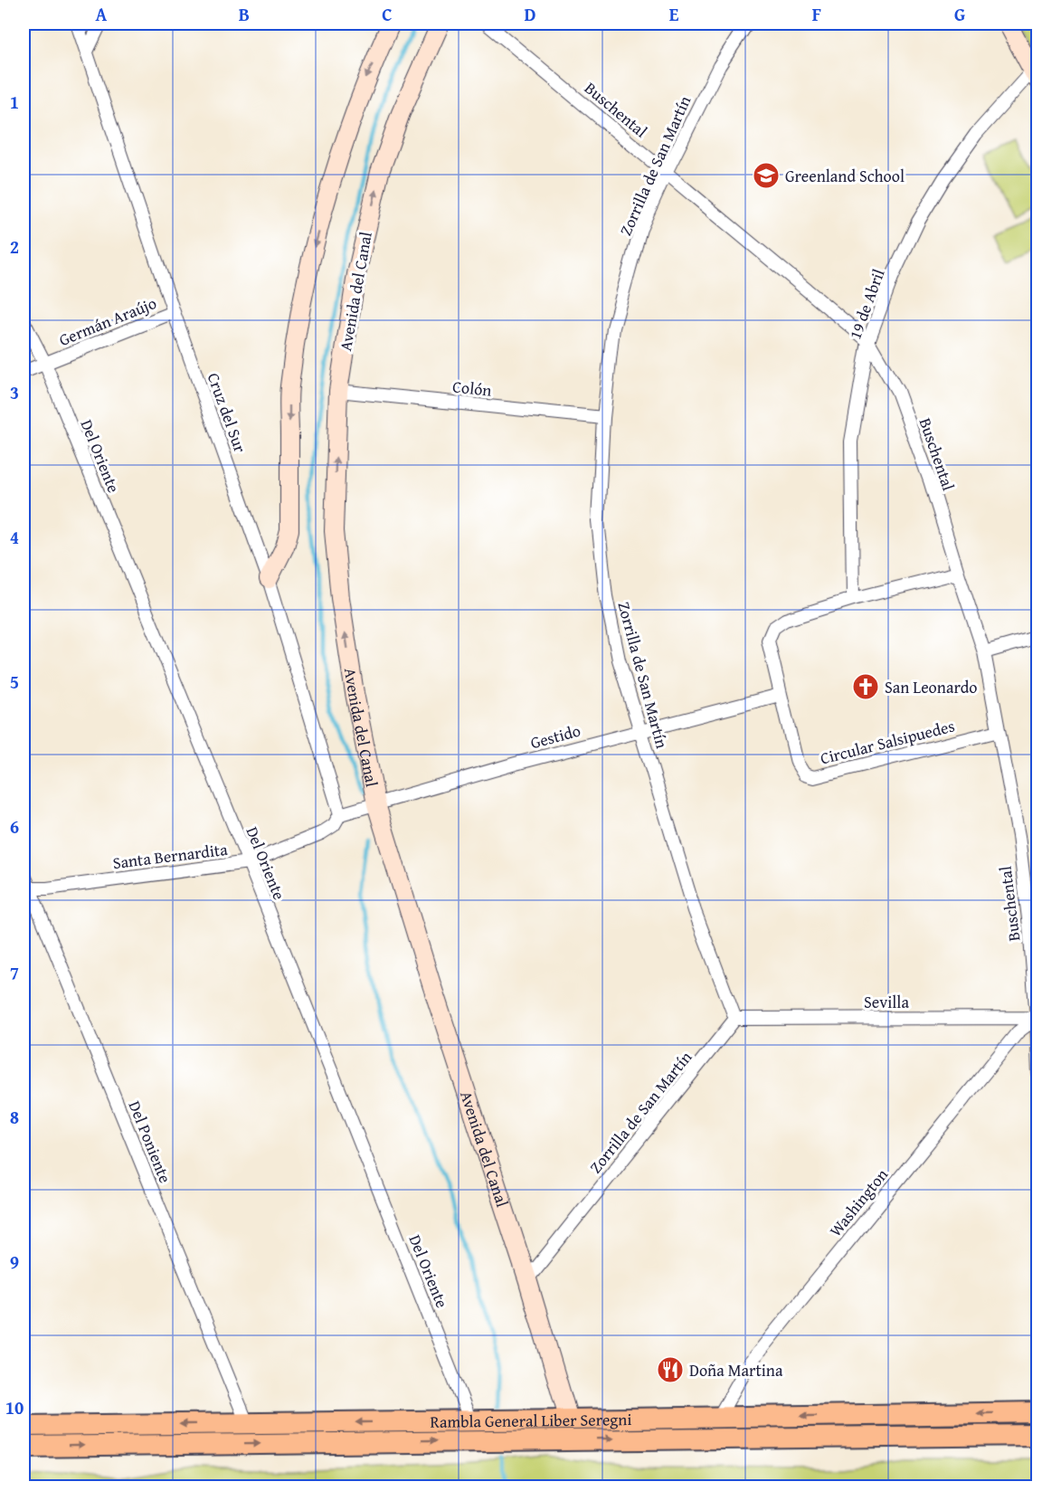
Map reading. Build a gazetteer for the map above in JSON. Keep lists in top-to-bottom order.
{
  "streets": {
    "main road": ["Rambla General Liber Seregni"],
    "street": [
      "Buschental",
      "Zorrilla de San Martín",
      "Avenida del Canal",
      "19 de Abril",
      "Germán Araújo",
      "Colón",
      "Cruz del Sur",
      "Del Oriente",
      "Gestido",
      "Circular Salsipuedes",
      "Santa Bernardita",
      "Sevilla",
      "Del Poniente",
      "Washington"
    ]
  },
  "crossings": [
    ["Buschental", "Zorrilla de San Martín"],
    ["Buschental", "19 de Abril"],
    ["Buschental", "Circular Salsipuedes"],
    ["Buschental", "Sevilla"],
    ["Buschental", "Washington"],
    ["Zorrilla de San Martín", "Avenida del Canal"],
    ["Zorrilla de San Martín", "Colón"],
    ["Zorrilla de San Martín", "Gestido"],
    ["Zorrilla de San Martín", "Sevilla"],
    ["Avenida del Canal", "Colón"],
    ["Avenida del Canal", "Gestido"],
    ["Avenida del Canal", "Rambla General Liber Seregni"],
    ["19 de Abril", "Circular Salsipuedes"],
    ["Germán Araújo", "Cruz del Sur"],
    ["Germán Araújo", "Del Oriente"],
    ["Cruz del Sur", "Gestido"],
    ["Cruz del Sur", "Santa Bernardita"],
    ["Del Oriente", "Santa Bernardita"],
    ["Del Oriente", "Rambla General Liber Seregni"],
    ["Gestido", "Circular Salsipuedes"],
    ["Gestido", "Santa Bernardita"],
    ["Santa Bernardita", "Del Poniente"],
    ["Sevilla", "Washington"],
    ["Del Poniente", "Rambla General Liber Seregni"],
    ["Washington", "Rambla General Liber Seregni"]
  ],
  "places": {
    "school or university": ["Greenland School"],
    "church": ["San Leonardo"],
    "restaurant": ["Doña Martina"]
  },
  "grid": {
    "columns": [
      "A",
      "B",
      "C",
      "D",
      "E",
      "F",
      "G"
    ],
    "rows": [
      "1",
      "2",
      "3",
      "4",
      "5",
      "6",
      "7",
      "8",
      "9",
      "10"
    ]
  }
}
